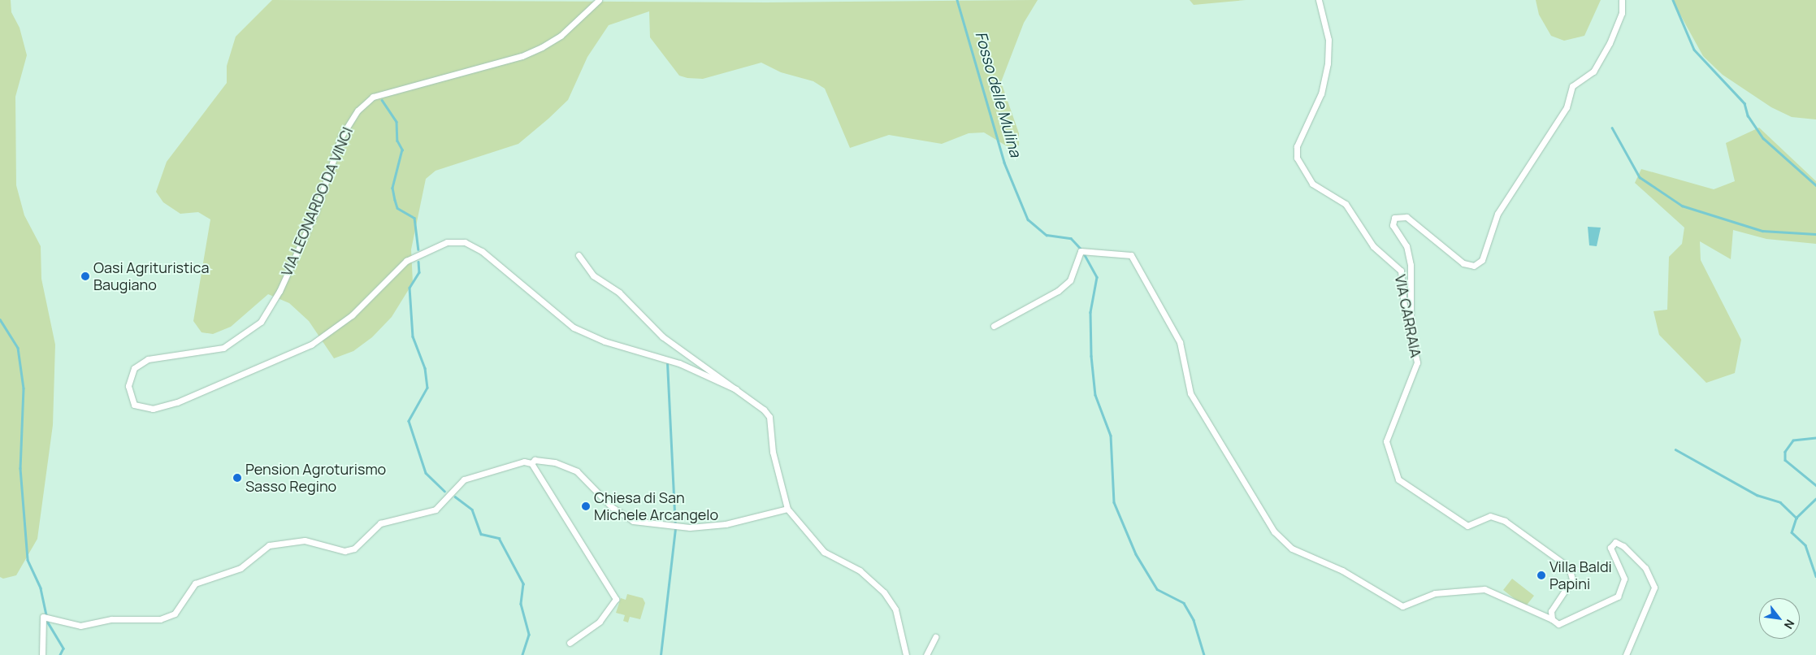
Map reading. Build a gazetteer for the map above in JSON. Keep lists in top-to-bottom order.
{
  "streets": {
    "street": ["VIA LEONARDO DA VINCI", "VIA CARRAIA"]
  },
  "water": ["Fosso delle Mulina"],
  "places": [
    "Oasi Agrituristica Baugiano",
    "Pension Agroturismo Sasso Regino",
    "Chiesa di San Michele Arcangelo",
    "Villa Baldi Papini"
  ],
  "north": "bottom right"
}
